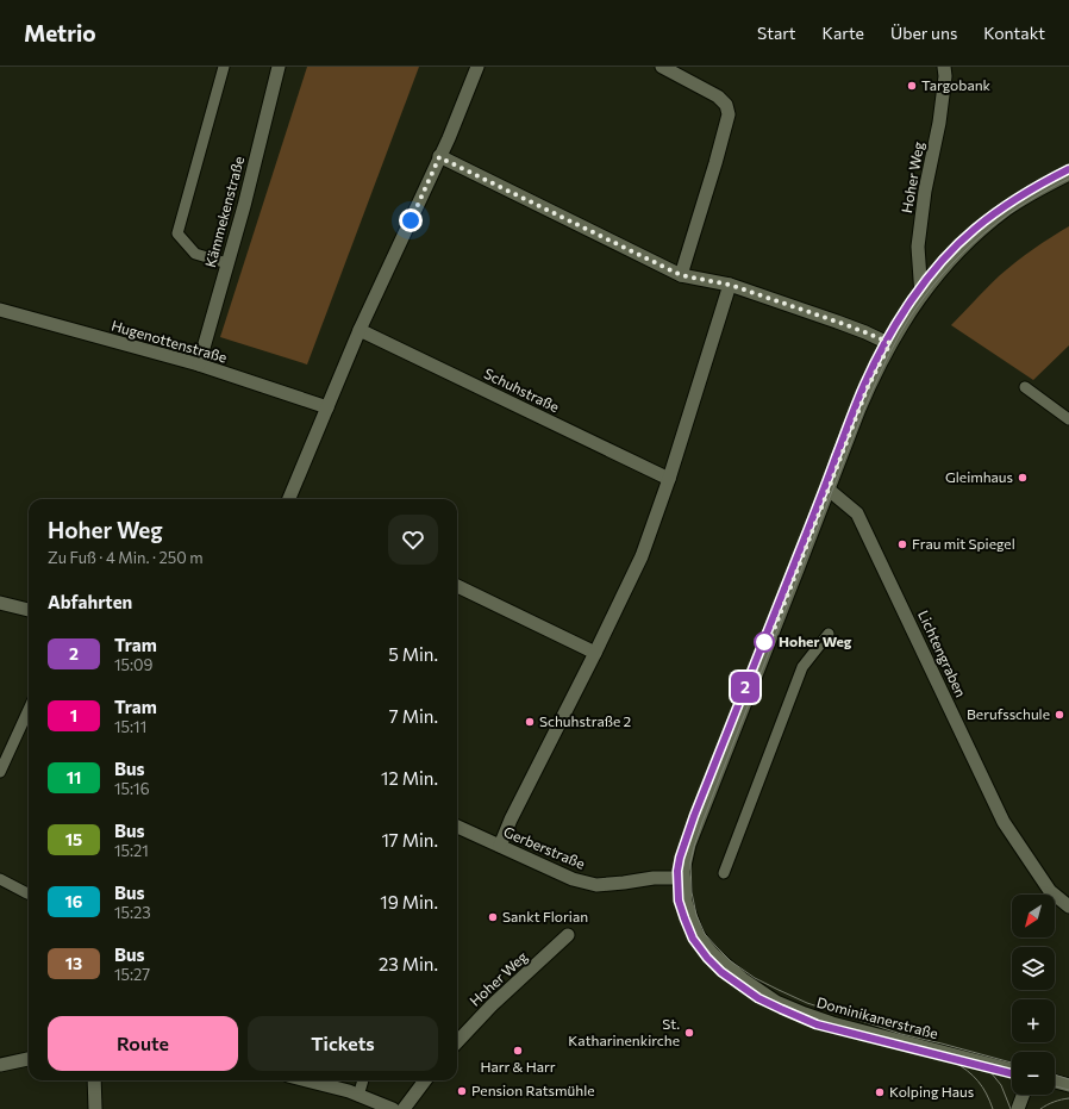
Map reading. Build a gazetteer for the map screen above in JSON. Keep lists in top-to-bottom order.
{
  "streets": {
    "street": [
      "Hoher Weg",
      "Kämmekenstraße",
      "Hugenottenstraße",
      "Schuhstraße",
      "Lichtengraben",
      "Gerberstraße",
      "Dominikanerstraße"
    ]
  },
  "crossings": [
    ["Kämmekenstraße", "Hugenottenstraße"],
    ["Gerberstraße", "Dominikanerstraße"]
  ],
  "places": [
    "Targobank",
    "Gleimhaus",
    "Frau mit Spiegel",
    "Hoher Weg",
    "Berufsschule",
    "Schuhstraße 2",
    "Sankt Florian",
    "St. Katharinenkirche",
    "Harr & Harr",
    "Pension Ratsmühle",
    "Kolping Haus"
  ],
  "lines": ["tram line 2"],
  "north": "bottom left",
  "page": {
    "header": "Metrio",
    "nav": [
      "Start",
      "Karte",
      "Über uns",
      "Kontakt"
    ],
    "on_map": "2",
    "heading": [
      ["Hoher Weg", "Zu Fuß · 4 Min. · 250 m"],
      "Abfahrten"
    ],
    "list": [
      {
        "mark": "2",
        "name": "Tram",
        "note": "15:09",
        "value": "5 Min."
      },
      {
        "mark": "1",
        "name": "Tram",
        "note": "15:11",
        "value": "7 Min."
      },
      {
        "mark": "11",
        "name": "Bus",
        "note": "15:16",
        "value": "12 Min."
      },
      {
        "mark": "15",
        "name": "Bus",
        "note": "15:21",
        "value": "17 Min."
      },
      {
        "mark": "16",
        "name": "Bus",
        "note": "15:23",
        "value": "19 Min."
      },
      {
        "mark": "13",
        "name": "Bus",
        "note": "15:27",
        "value": "23 Min."
      }
    ],
    "map_buttons": ["+", "−"],
    "buttons": ["Route", "Tickets"]
  }
}
